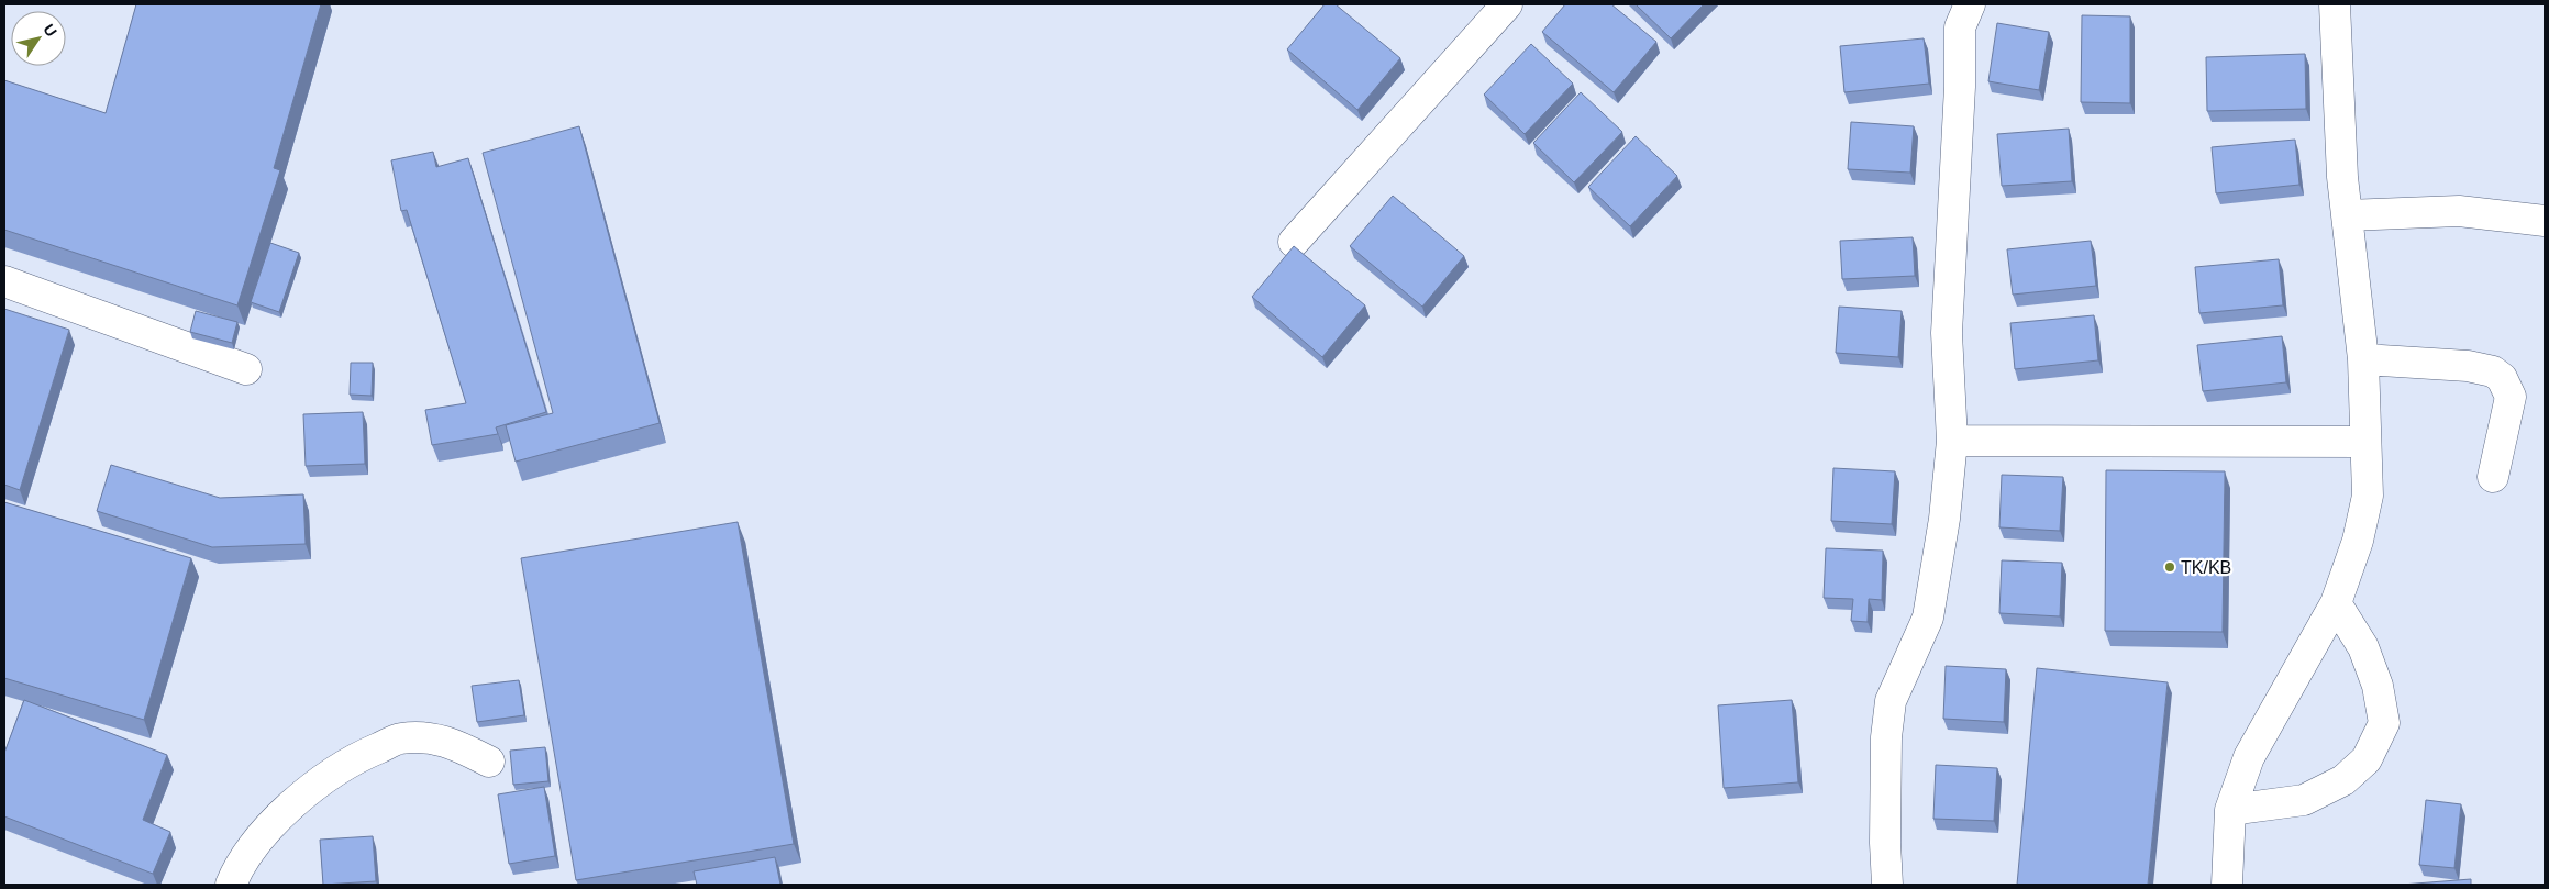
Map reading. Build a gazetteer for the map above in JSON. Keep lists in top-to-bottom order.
{
  "places": ["TK/KB"],
  "north": "top right"
}
